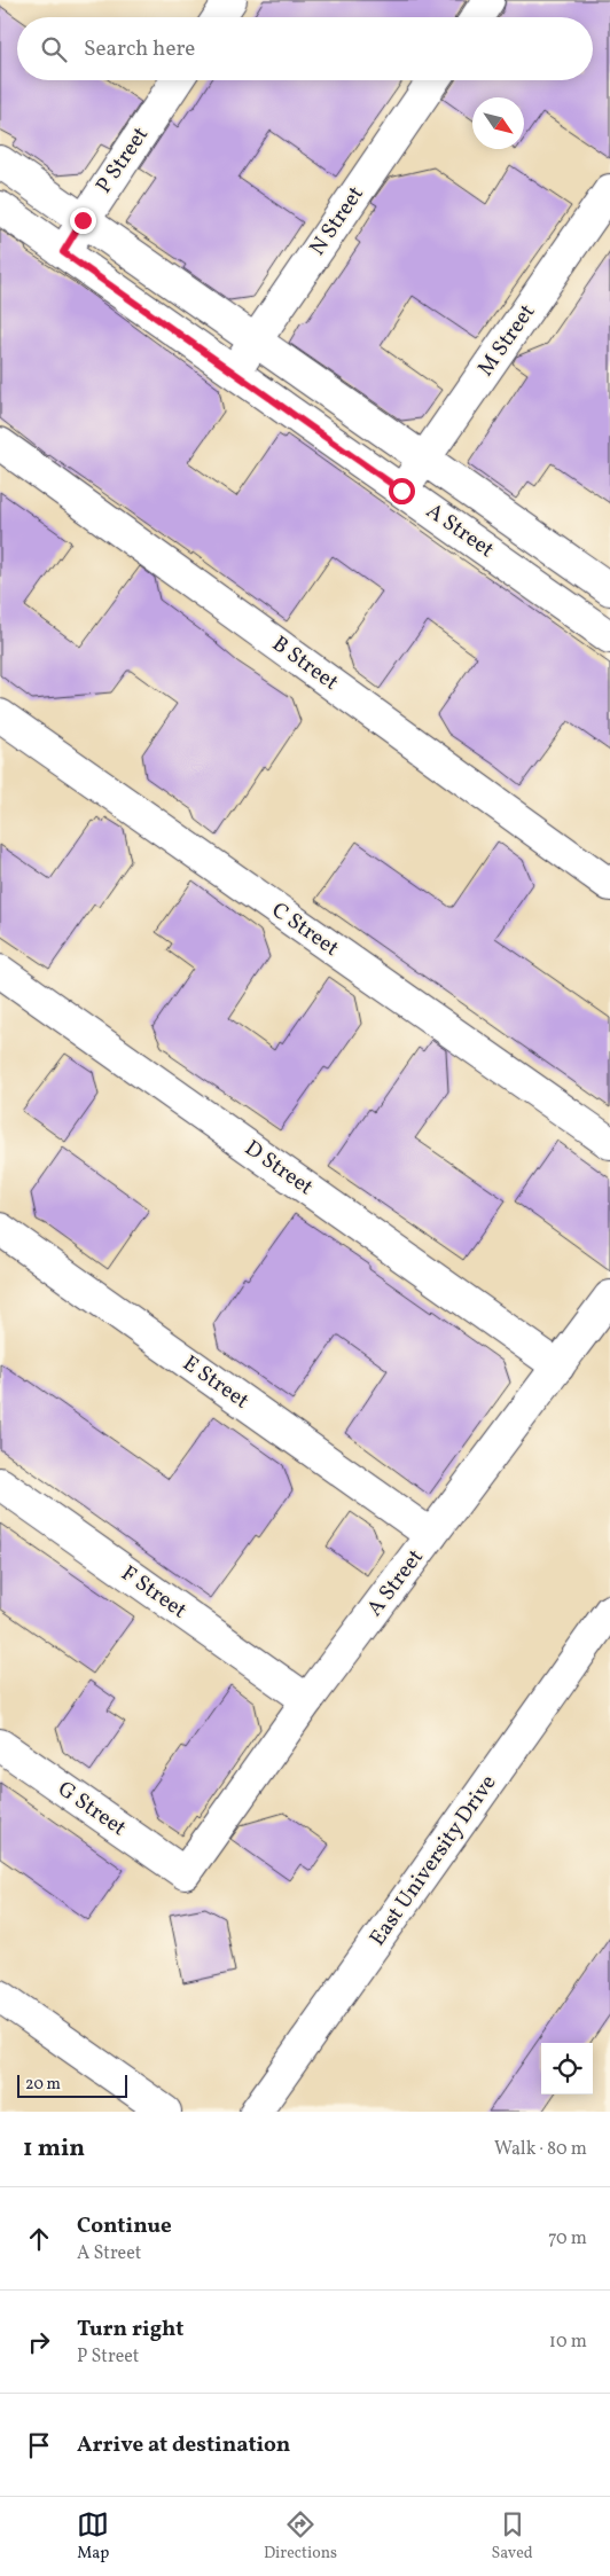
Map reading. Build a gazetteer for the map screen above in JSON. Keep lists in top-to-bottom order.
{
  "streets": {
    "street": [
      "P Street",
      "N Street",
      "M Street",
      "A Street",
      "B Street",
      "C Street",
      "D Street",
      "E Street",
      "F Street",
      "G Street",
      "East University Drive"
    ]
  },
  "crossings": [
    ["P Street", "A Street"],
    ["N Street", "A Street"],
    ["M Street", "A Street"],
    ["A Street", "D Street"],
    ["A Street", "E Street"],
    ["A Street", "F Street"],
    ["A Street", "G Street"]
  ],
  "scale_bar": "20 m",
  "north": "bottom right",
  "page": {
    "search": "Search here",
    "scale": "20 m",
    "heading": ["1 min", "Walk · 80 m"],
    "list": [
      ["Continue", "A Street", "70 m"],
      ["Turn right", "P Street", "10 m"],
      "Arrive at destination"
    ],
    "nav": ["Map", "Directions", "Saved"]
  }
}
